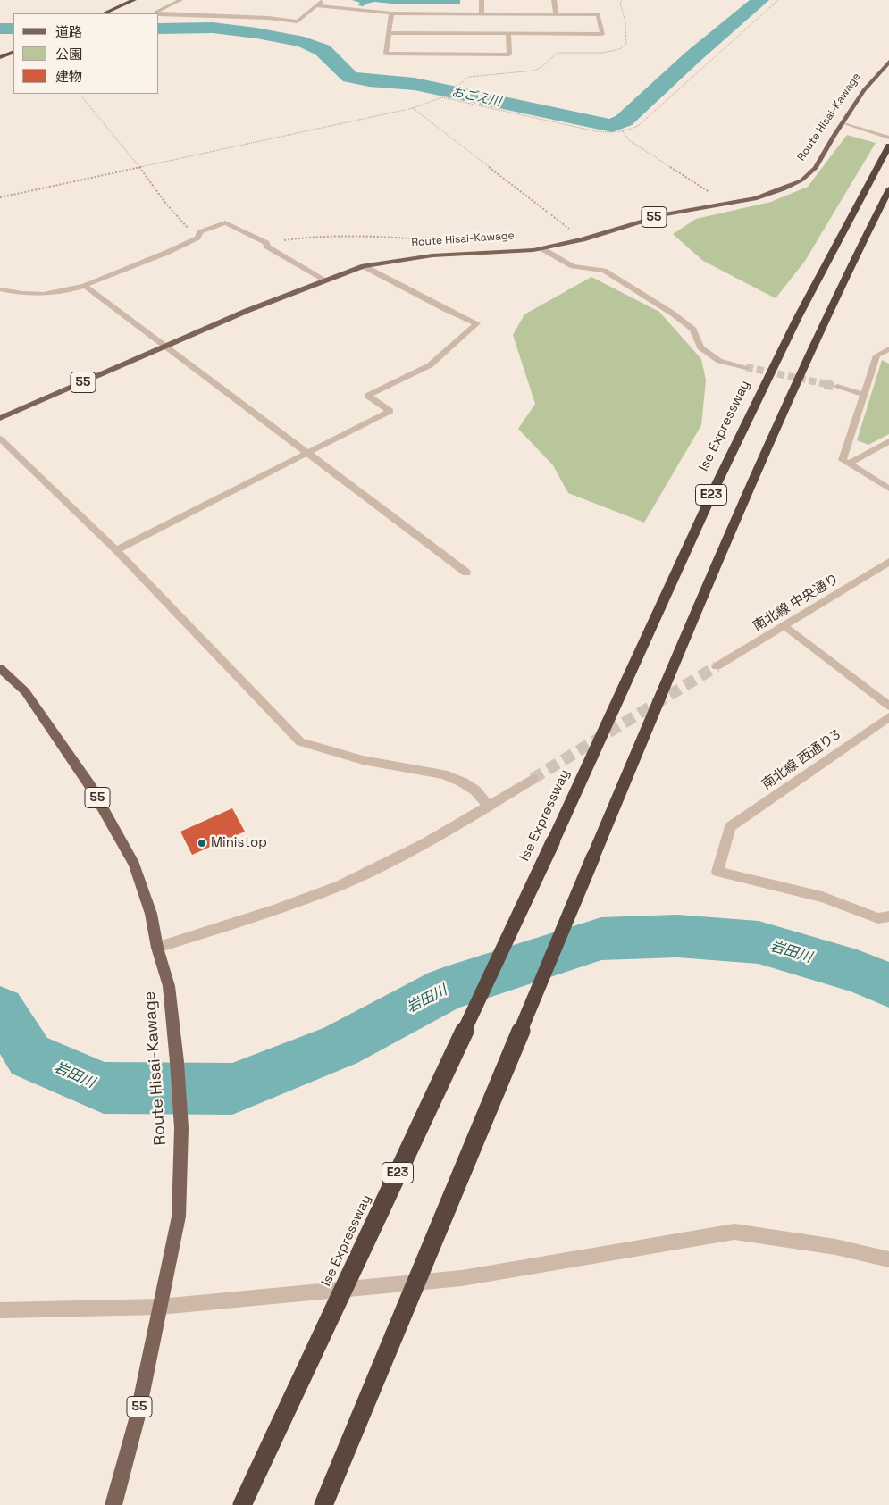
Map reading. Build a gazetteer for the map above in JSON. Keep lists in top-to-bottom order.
{
  "streets": {
    "highway": ["Ise Expressway", "E23"],
    "main road": ["Route Hisai-Kawage", "55"],
    "street": ["南北線 中央通り", "南北線 西通り3"]
  },
  "water": ["おごえ川", "岩田川"],
  "places": ["Ministop"],
  "legend": ["道路", "公園", "建物"]
}
